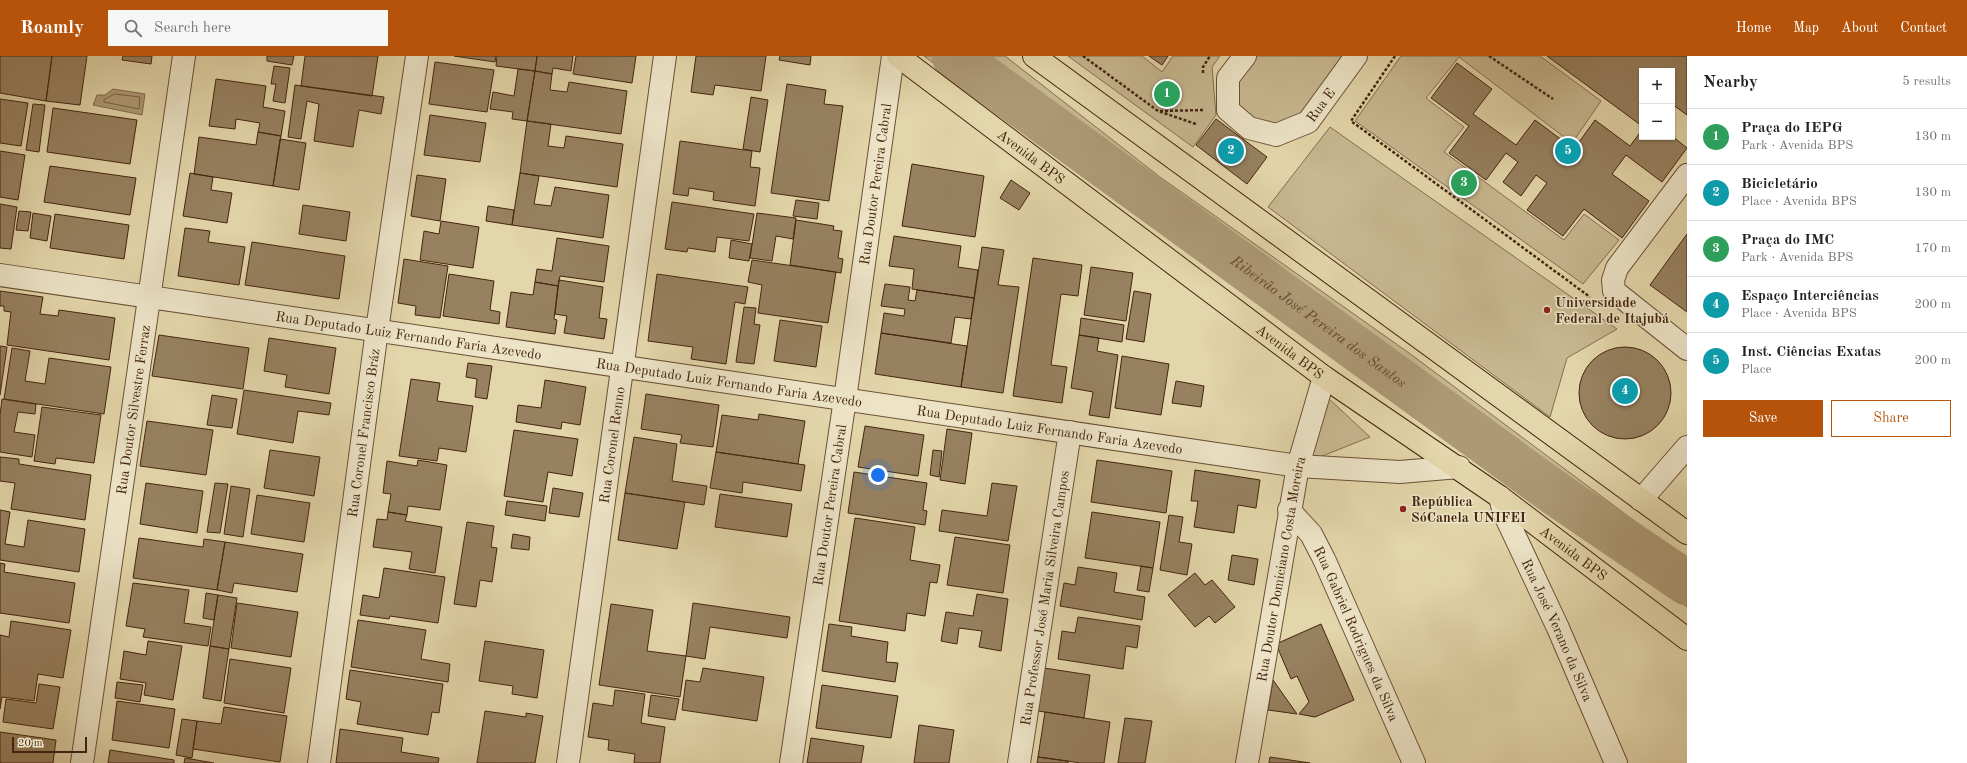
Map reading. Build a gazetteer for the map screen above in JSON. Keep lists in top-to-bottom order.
{
  "streets": {
    "main road": ["Avenida BPS"],
    "street": [
      "Rua E",
      "Rua Doutor Pereira Cabral",
      "Rua Deputado Luiz Fernando Faria Azevedo",
      "Rua Doutor Silvestre Ferraz",
      "Rua Coronel Francisco Bráz",
      "Rua Coronel Renno",
      "Rua Doutor Domiciano Costa Moreira",
      "Rua Professor José Maria Silveira Campos",
      "Rua José Verano da Silva",
      "Rua Gabriel Rodrigues da Silva"
    ]
  },
  "crossings": [
    ["Avenida BPS", "Rua Deputado Luiz Fernando Faria Azevedo"],
    ["Avenida BPS", "Rua Doutor Domiciano Costa Moreira"],
    ["Avenida BPS", "Rua José Verano da Silva"],
    ["Rua Doutor Pereira Cabral", "Rua Deputado Luiz Fernando Faria Azevedo"],
    ["Rua Deputado Luiz Fernando Faria Azevedo", "Rua Doutor Silvestre Ferraz"],
    ["Rua Deputado Luiz Fernando Faria Azevedo", "Rua Coronel Francisco Bráz"],
    ["Rua Deputado Luiz Fernando Faria Azevedo", "Rua Coronel Renno"],
    ["Rua Deputado Luiz Fernando Faria Azevedo", "Rua Doutor Domiciano Costa Moreira"],
    ["Rua Deputado Luiz Fernando Faria Azevedo", "Rua Professor José Maria Silveira Campos"],
    ["Rua Doutor Domiciano Costa Moreira", "Rua Gabriel Rodrigues da Silva"]
  ],
  "water": ["Ribeirão José Pereira dos Santos"],
  "places": ["Universidade Federal de Itajubá", "República SóCanela UNIFEI"],
  "scale_bar": "20 m",
  "page": {
    "header": "Roamly",
    "search": "Search here",
    "nav": [
      "Home",
      "Map",
      "About",
      "Contact"
    ],
    "heading": ["Nearby", "5 results"],
    "map_buttons": ["+", "−"],
    "pins": [
      "1",
      "2",
      "5",
      "3",
      "4"
    ],
    "list": [
      {
        "mark": "1",
        "name": "Praça do IEPG",
        "note": "Park · Avenida BPS",
        "value": "130 m"
      },
      {
        "mark": "2",
        "name": "Bicicletário",
        "note": "Place · Avenida BPS",
        "value": "130 m"
      },
      {
        "mark": "3",
        "name": "Praça do IMC",
        "note": "Park · Avenida BPS",
        "value": "170 m"
      },
      {
        "mark": "4",
        "name": "Espaço Interciências",
        "note": "Place · Avenida BPS",
        "value": "200 m"
      },
      {
        "mark": "5",
        "name": "Inst. Ciências Exatas",
        "note": "Place",
        "value": "200 m"
      }
    ],
    "buttons": ["Save", "Share"],
    "scale": "20 m"
  }
}
